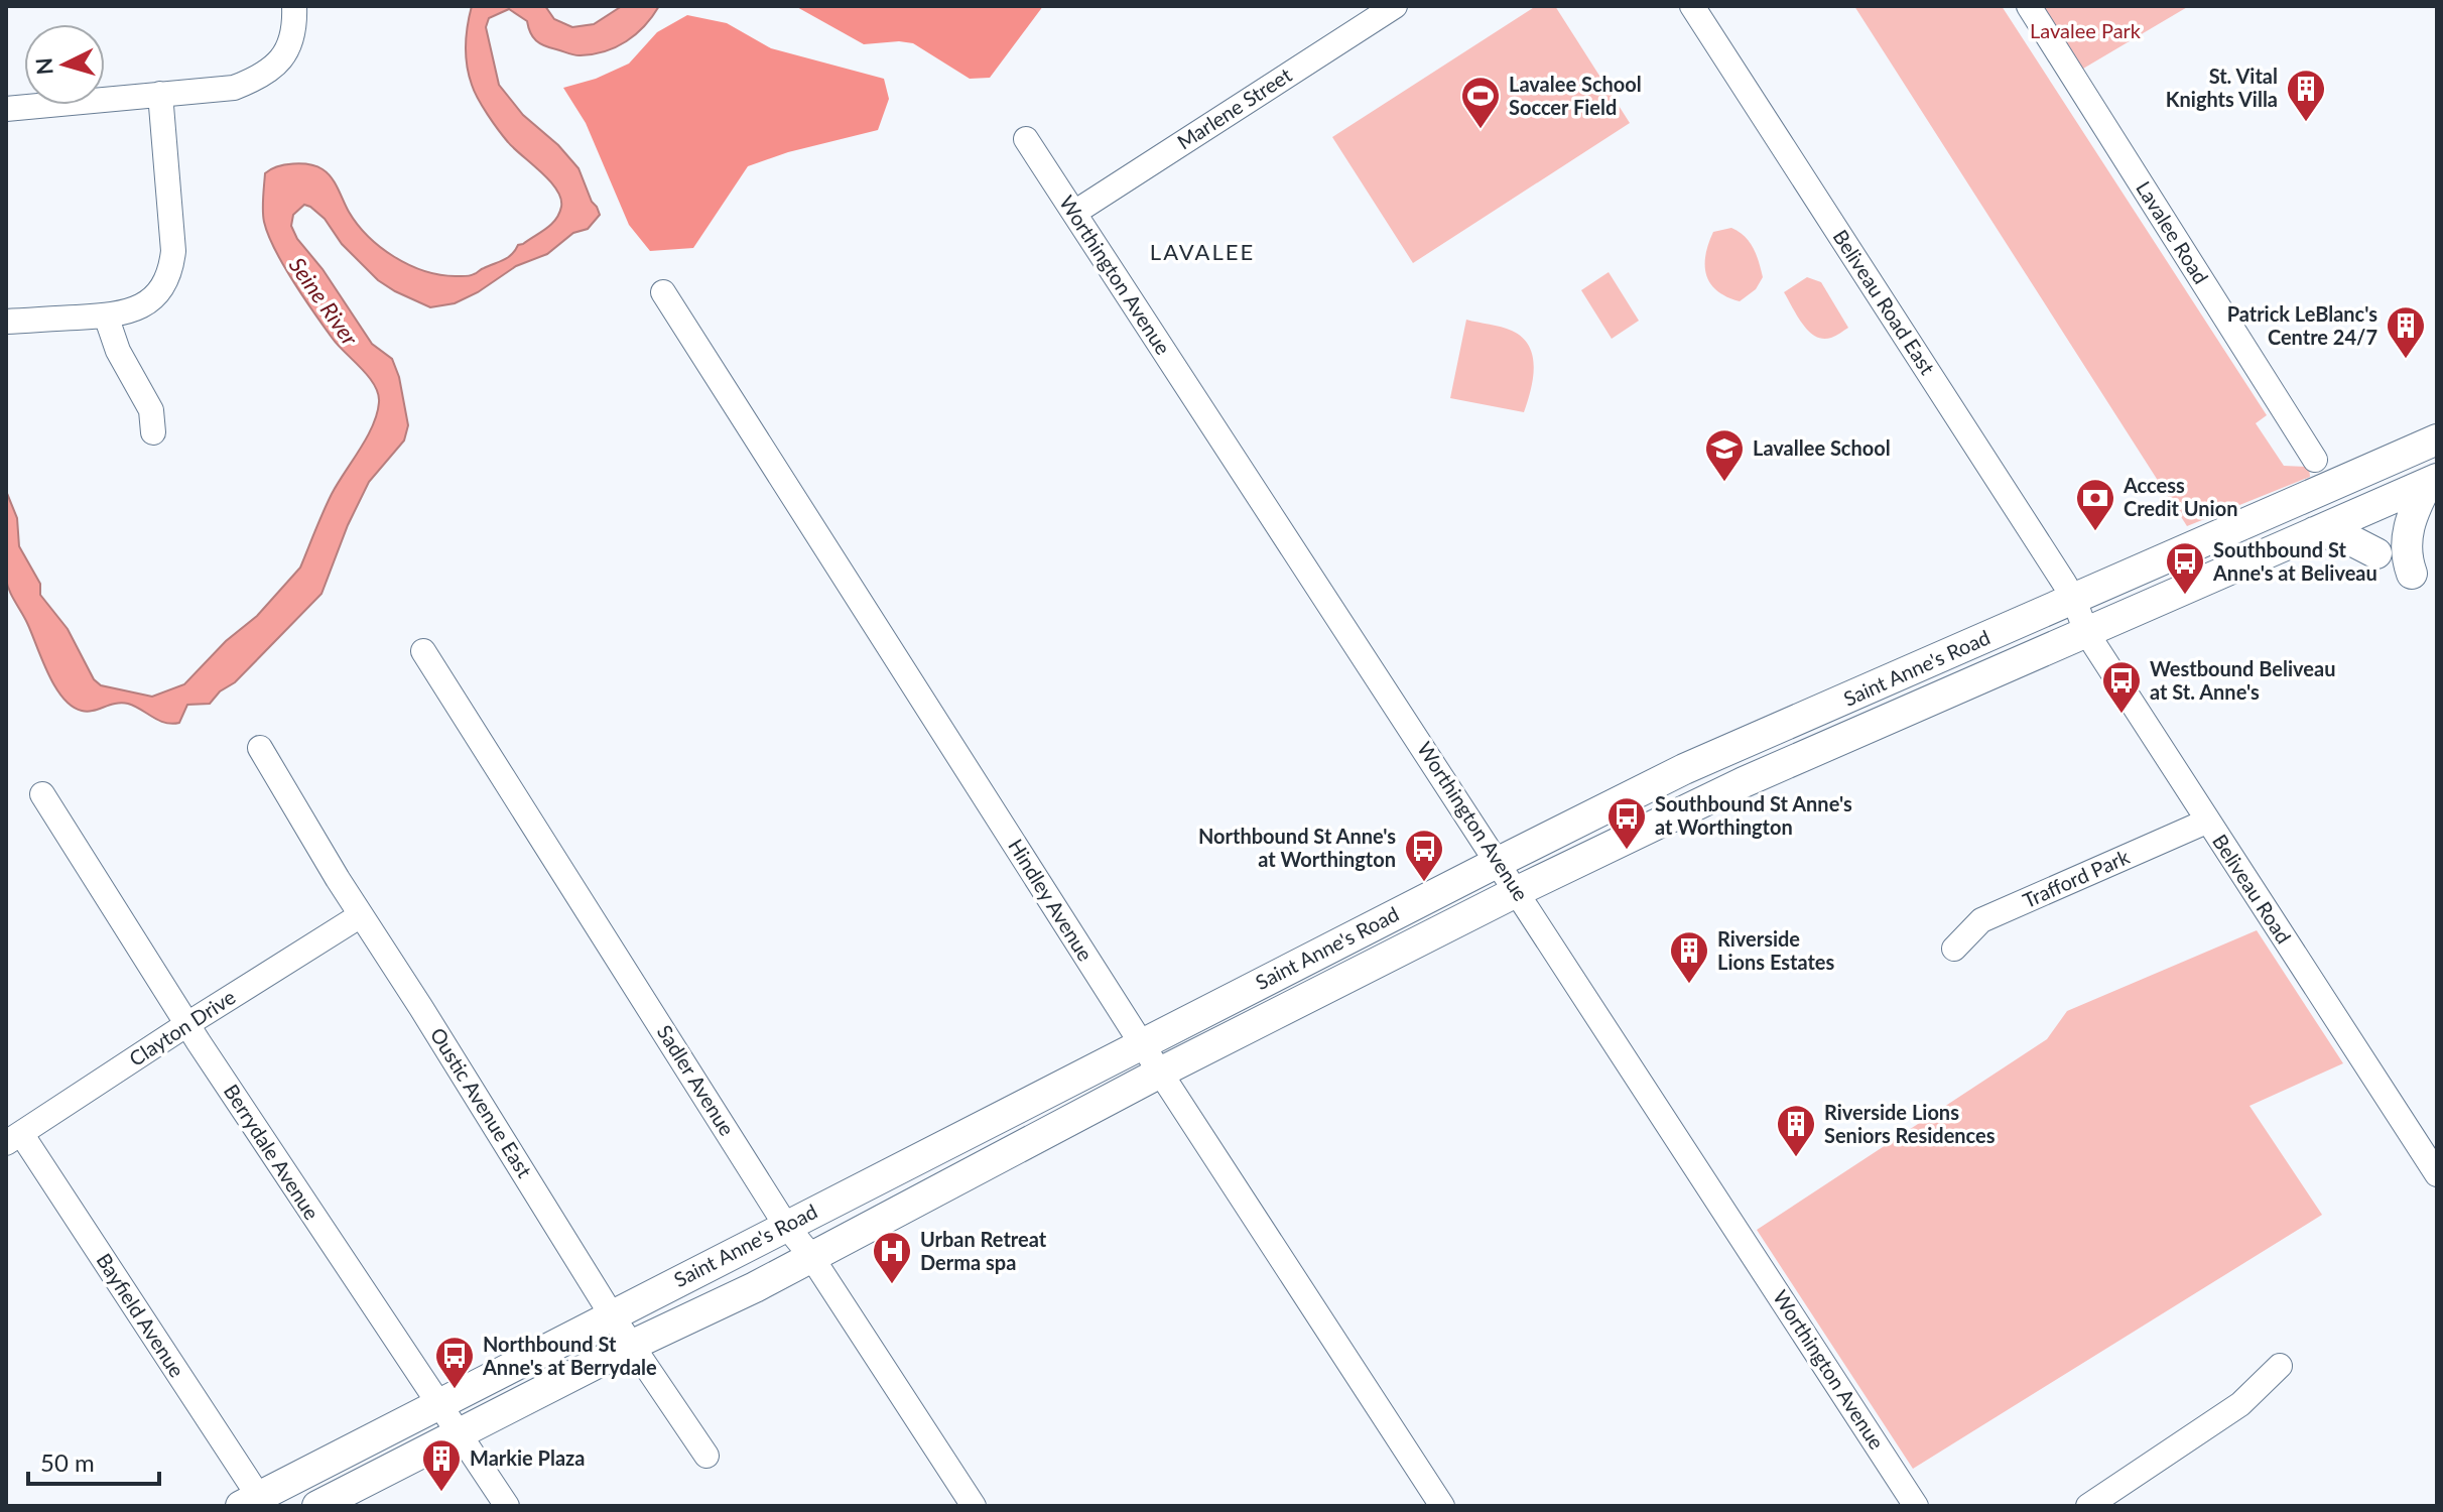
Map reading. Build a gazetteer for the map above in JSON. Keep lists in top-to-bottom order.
{
  "streets": {
    "main road": ["Saint Anne's Road"],
    "street": [
      "Marlene Street",
      "Lavalee Road",
      "Worthington Avenue",
      "Beliveau Road East",
      "Trafford Park",
      "Beliveau Road",
      "Hindley Avenue",
      "Clayton Drive",
      "Sadler Avenue",
      "Oustic Avenue East",
      "Berrydale Avenue",
      "Bayfield Avenue"
    ]
  },
  "crossings": [
    ["Marlene Street", "Worthington Avenue"],
    ["Worthington Avenue", "Saint Anne's Road"],
    ["Beliveau Road East", "Saint Anne's Road"],
    ["Beliveau Road East", "Beliveau Road"],
    ["Saint Anne's Road", "Beliveau Road"],
    ["Saint Anne's Road", "Hindley Avenue"],
    ["Saint Anne's Road", "Sadler Avenue"],
    ["Saint Anne's Road", "Oustic Avenue East"],
    ["Saint Anne's Road", "Berrydale Avenue"],
    ["Saint Anne's Road", "Bayfield Avenue"],
    ["Trafford Park", "Beliveau Road"],
    ["Clayton Drive", "Oustic Avenue East"],
    ["Clayton Drive", "Berrydale Avenue"],
    ["Clayton Drive", "Bayfield Avenue"]
  ],
  "districts": ["LAVALEE"],
  "water": ["Seine River"],
  "parks": ["Lavalee Park"],
  "places": {
    "building": [
      "St. Vital Knights Villa",
      "Patrick LeBlanc's Centre 24/7",
      "Riverside Lions Estates",
      "Riverside Lions Seniors Residences",
      "Markie Plaza"
    ],
    "sports": ["Lavalee School Soccer Field"],
    "school or university": ["Lavallee School"],
    "bank": ["Access Credit Union"],
    "bus stop": [
      "Southbound St Anne's at Beliveau",
      "Westbound Beliveau at St. Anne's",
      "Southbound St Anne's at Worthington",
      "Northbound St Anne's at Worthington",
      "Northbound St Anne's at Berrydale"
    ],
    "hospital": ["Urban Retreat Derma spa"]
  },
  "scale_bar": "50 m",
  "north": "left"
}
